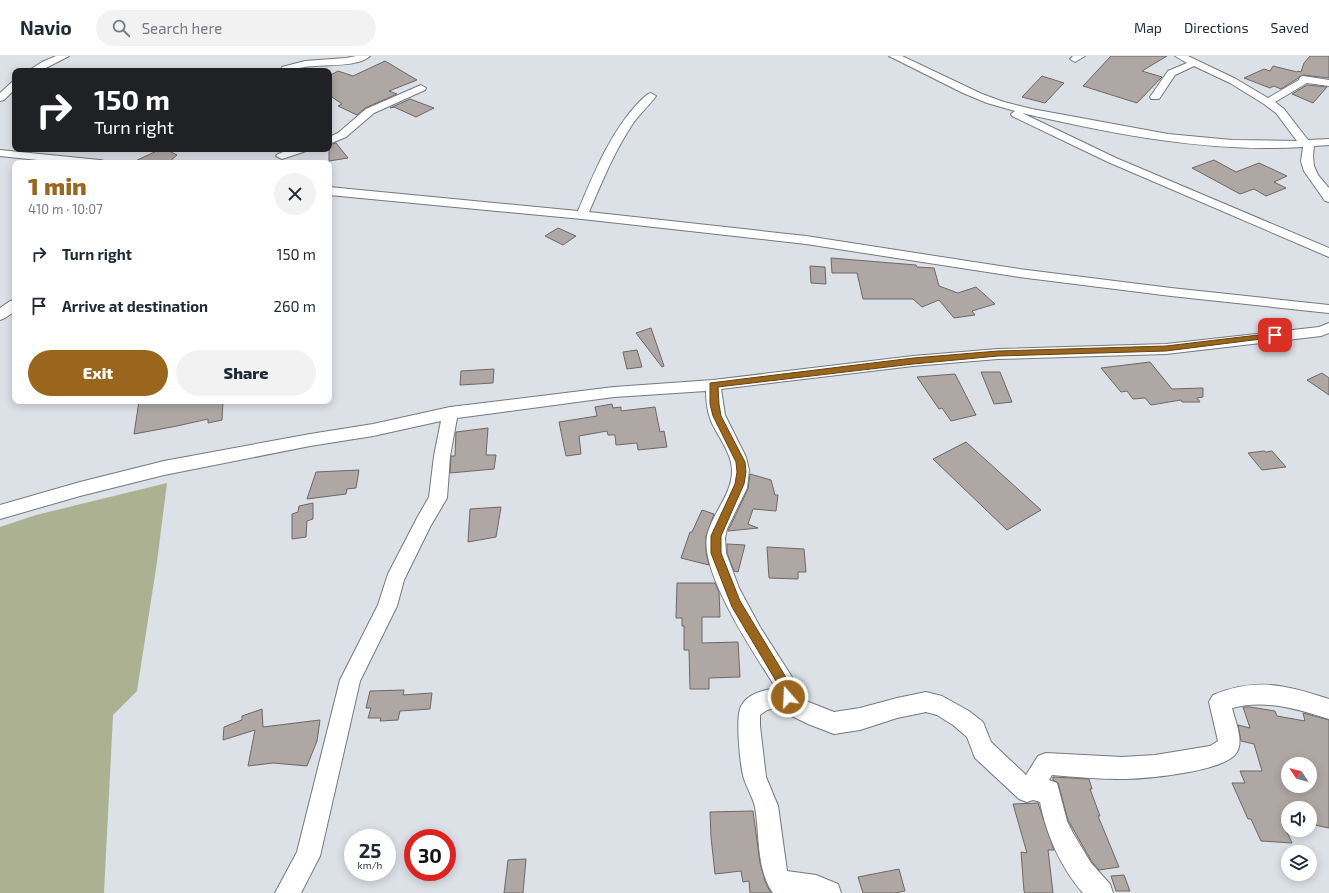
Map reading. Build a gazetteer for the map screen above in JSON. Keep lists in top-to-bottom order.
{
  "north": "top left",
  "page": {
    "header": "Navio",
    "search": "Search here",
    "nav": ["Map", "Directions", "Saved"],
    "turn": ["150 m", "Turn right"],
    "heading": ["1 min", "410 m · 10:07"],
    "list": [
      {
        "name": "Turn right",
        "value": "150 m"
      },
      {
        "name": "Arrive at destination",
        "value": "260 m"
      }
    ],
    "buttons": ["Exit", "Share"],
    "speed": "25 km/h",
    "limit": "30"
  }
}
